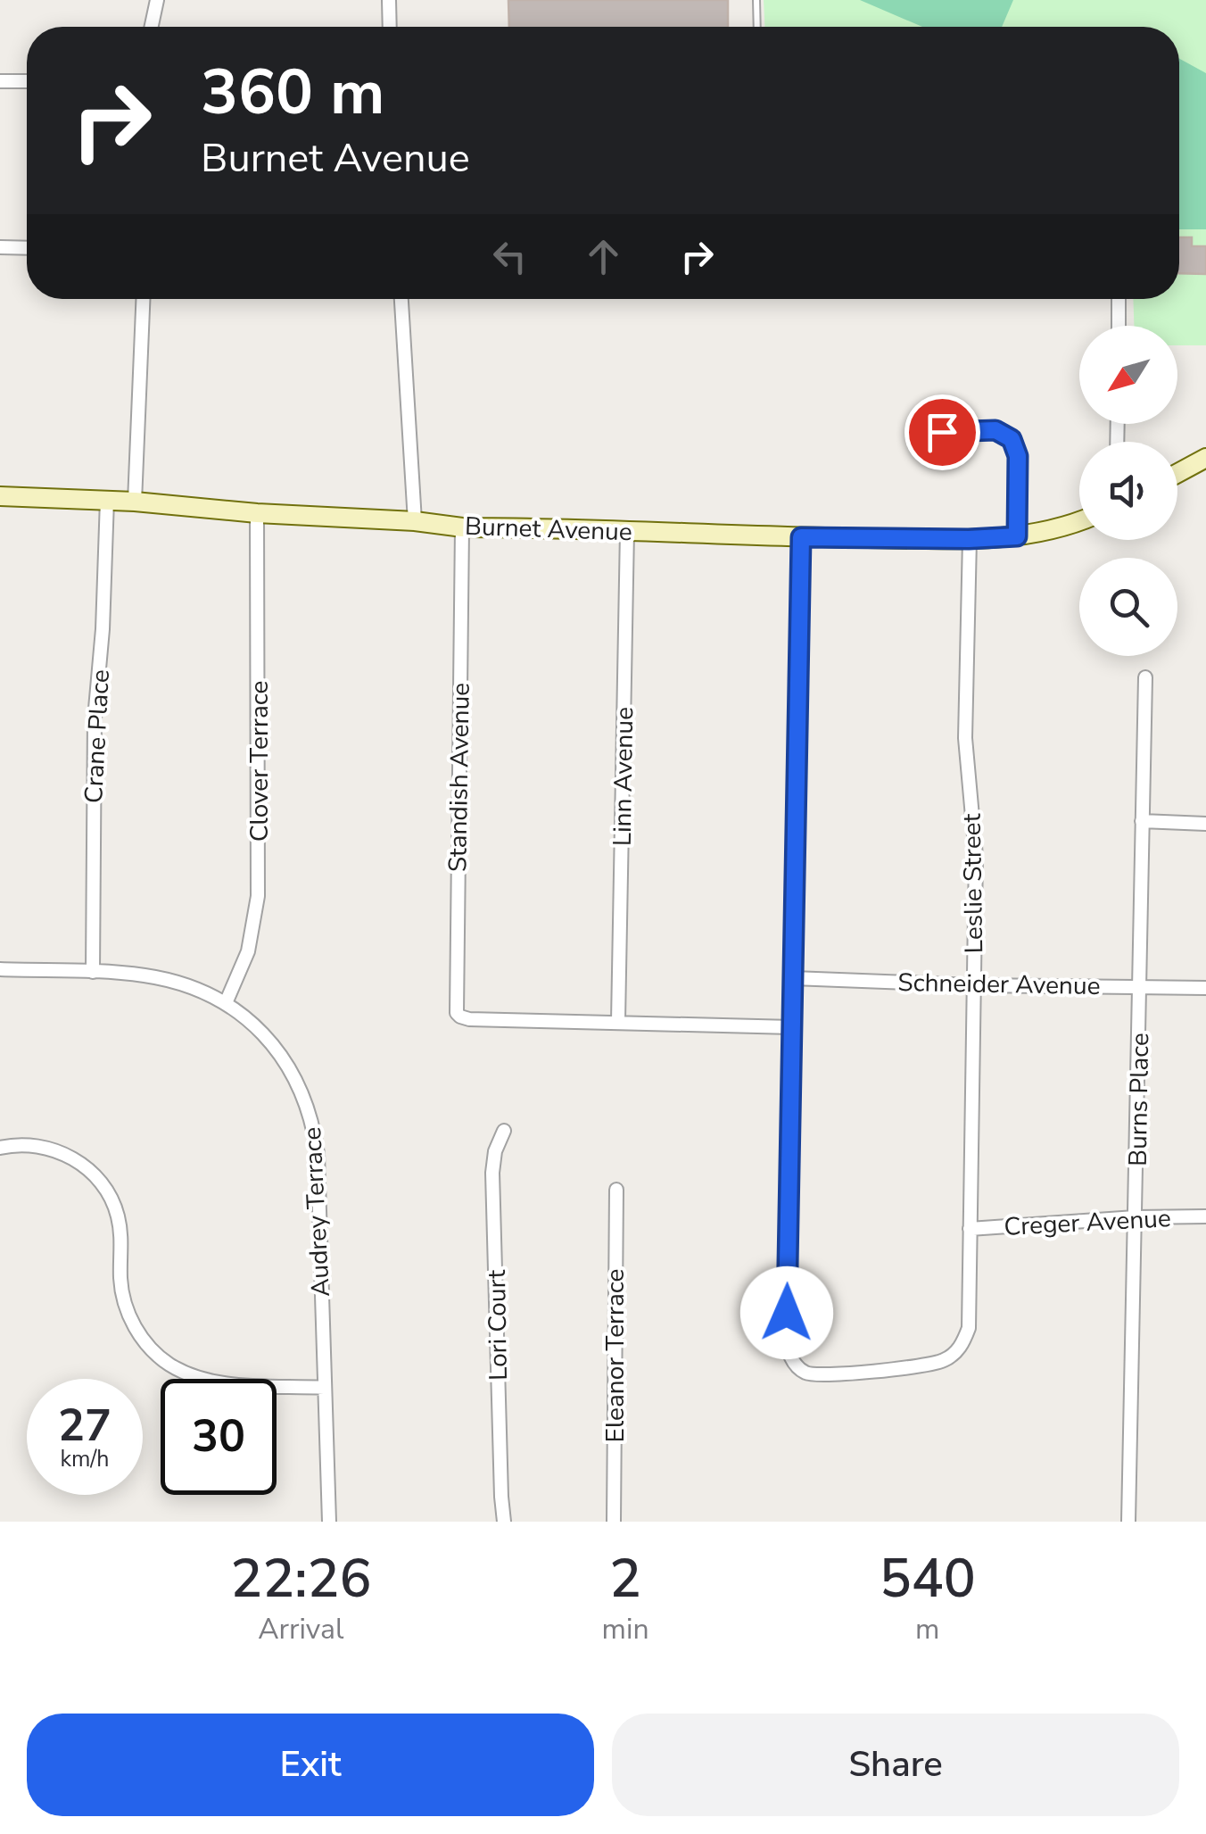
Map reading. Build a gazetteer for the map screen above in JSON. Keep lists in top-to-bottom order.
{
  "streets": {
    "street": [
      "Burnet Avenue",
      "Crane Place",
      "Clover Terrace",
      "Linn Avenue",
      "Standish Avenue",
      "Leslie Street",
      "Schneider Avenue",
      "Burns Place",
      "Audrey Terrace",
      "Creger Avenue",
      "Lori Court",
      "Eleanor Terrace"
    ]
  },
  "crossings": [
    ["Burnet Avenue", "Crane Place"],
    ["Burnet Avenue", "Clover Terrace"],
    ["Burnet Avenue", "Linn Avenue"],
    ["Burnet Avenue", "Standish Avenue"],
    ["Burnet Avenue", "Leslie Street"],
    ["Crane Place", "Audrey Terrace"],
    ["Clover Terrace", "Audrey Terrace"],
    ["Linn Avenue", "Standish Avenue"],
    ["Leslie Street", "Schneider Avenue"],
    ["Leslie Street", "Creger Avenue"],
    ["Schneider Avenue", "Burns Place"],
    ["Burns Place", "Creger Avenue"]
  ],
  "north": "bottom left",
  "page": {
    "turn": ["360 m", "Burnet Avenue"],
    "speed": "27 km/h",
    "limit": "30",
    "eta": [
      "22:26",
      "Arrival",
      "2",
      "min",
      "540",
      "m"
    ],
    "buttons": ["Exit", "Share"]
  }
}
